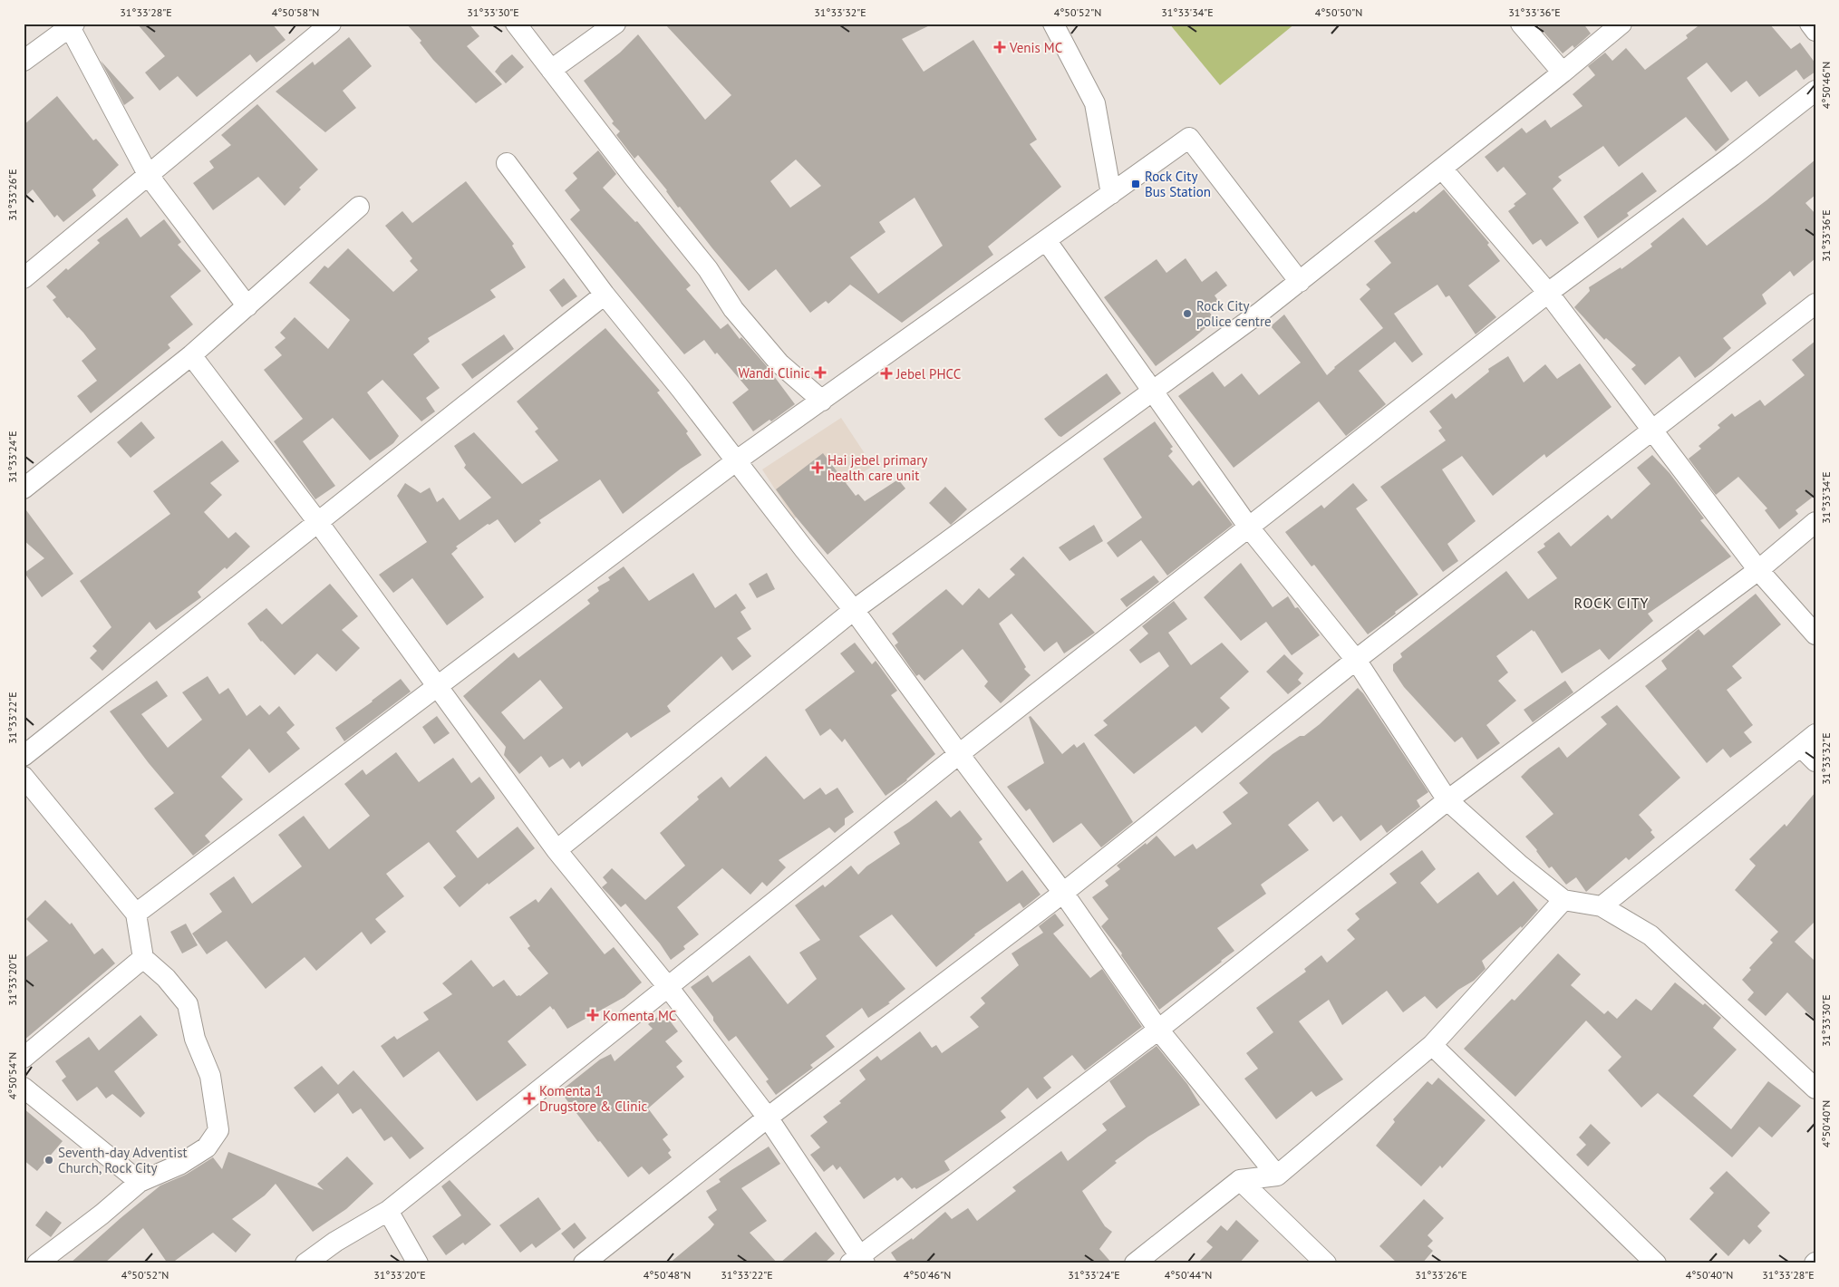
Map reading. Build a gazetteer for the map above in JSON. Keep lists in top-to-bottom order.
{
  "districts": ["ROCK CITY"],
  "places": {
    "health": [
      "Venis MC",
      "Wandi Clinic",
      "Jebel PHCC",
      "Hai jebel primary health care unit",
      "Komenta MC",
      "Komenta 1 Drugstore & Clinic"
    ],
    "transit": ["Rock City Bus Station"],
    "other": ["Rock City police centre", "Seventh-day Adventist Church, Rock City"]
  },
  "coordinates": [
    "31°33'28\"E",
    "4°50'58\"N",
    "31°33'30\"E",
    "31°33'32\"E",
    "4°50'52\"N",
    "31°33'34\"E",
    "4°50'50\"N",
    "31°33'36\"E",
    "4°50'46\"N",
    "31°33'26\"E",
    "31°33'24\"E",
    "31°33'22\"E",
    "31°33'20\"E",
    "4°50'54\"N",
    "4°50'40\"N",
    "4°50'48\"N",
    "4°50'44\"N"
  ]
}
